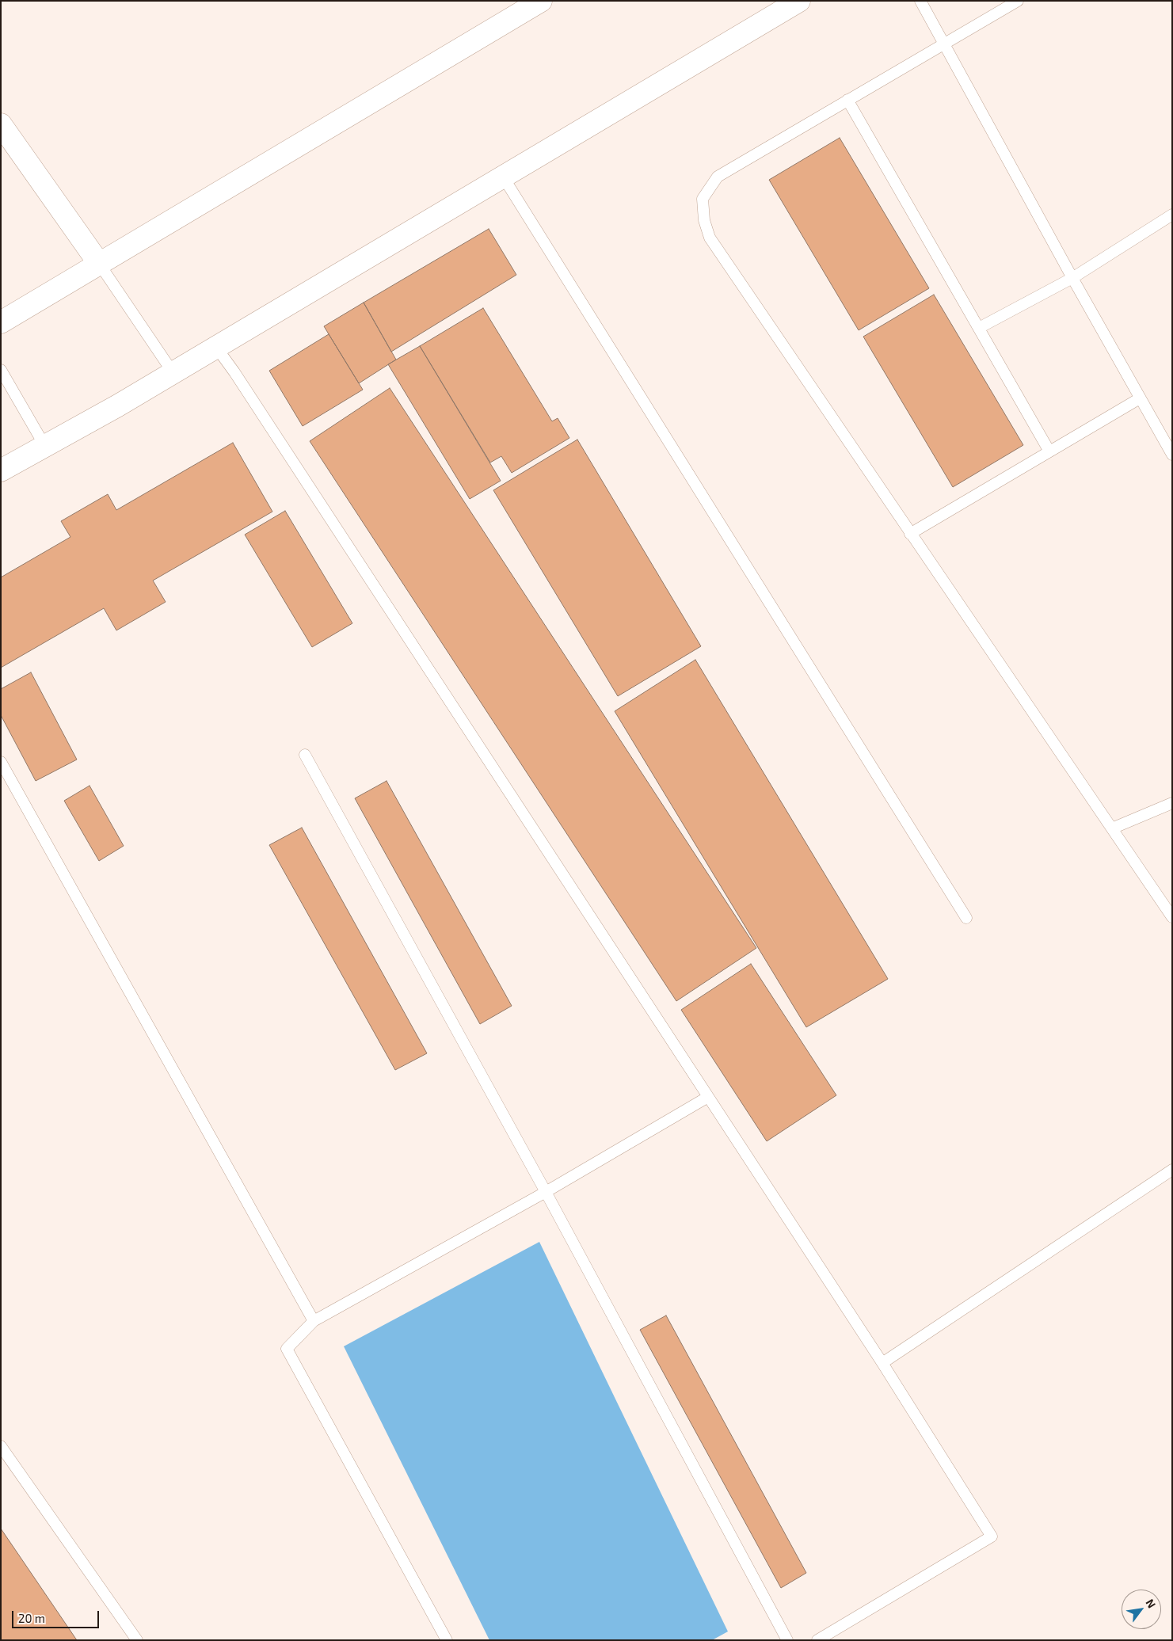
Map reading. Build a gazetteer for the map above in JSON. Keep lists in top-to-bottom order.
{
  "scale_bar": "20 m",
  "north": "top right"
}
